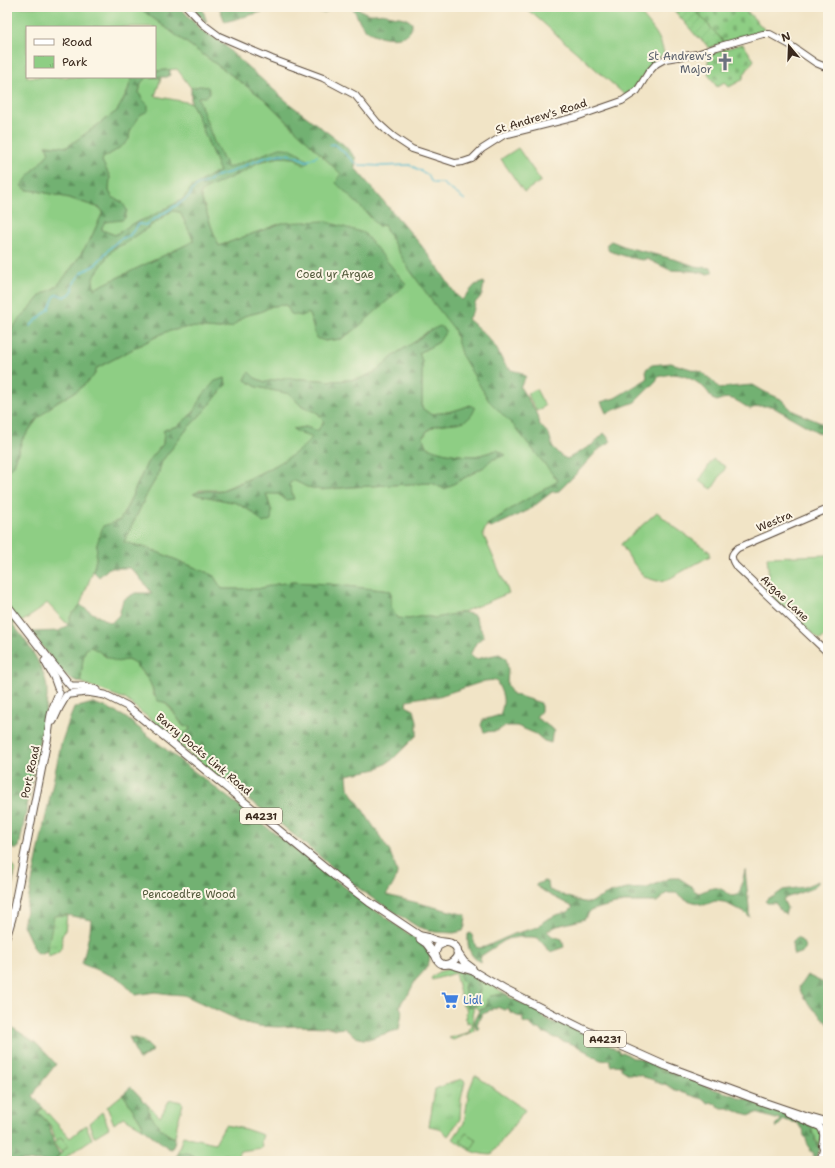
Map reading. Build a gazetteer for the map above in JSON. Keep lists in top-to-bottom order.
{
  "streets": {
    "main road": ["Barry Docks Link Road", "Port Road", "A4231"],
    "street": ["St Andrew's Road", "Westra", "Argae Lane"]
  },
  "crossings": [
    ["Westra", "Argae Lane"],
    ["Barry Docks Link Road", "Port Road"],
    ["Barry Docks Link Road", "A4231"]
  ],
  "parks": ["Coed yr Argae", "Pencoedtre Wood"],
  "places": {
    "church": ["St Andrew's Major"],
    "supermarket": ["Lidl"]
  },
  "legend": ["Road", "Park"],
  "north": "top"
}
